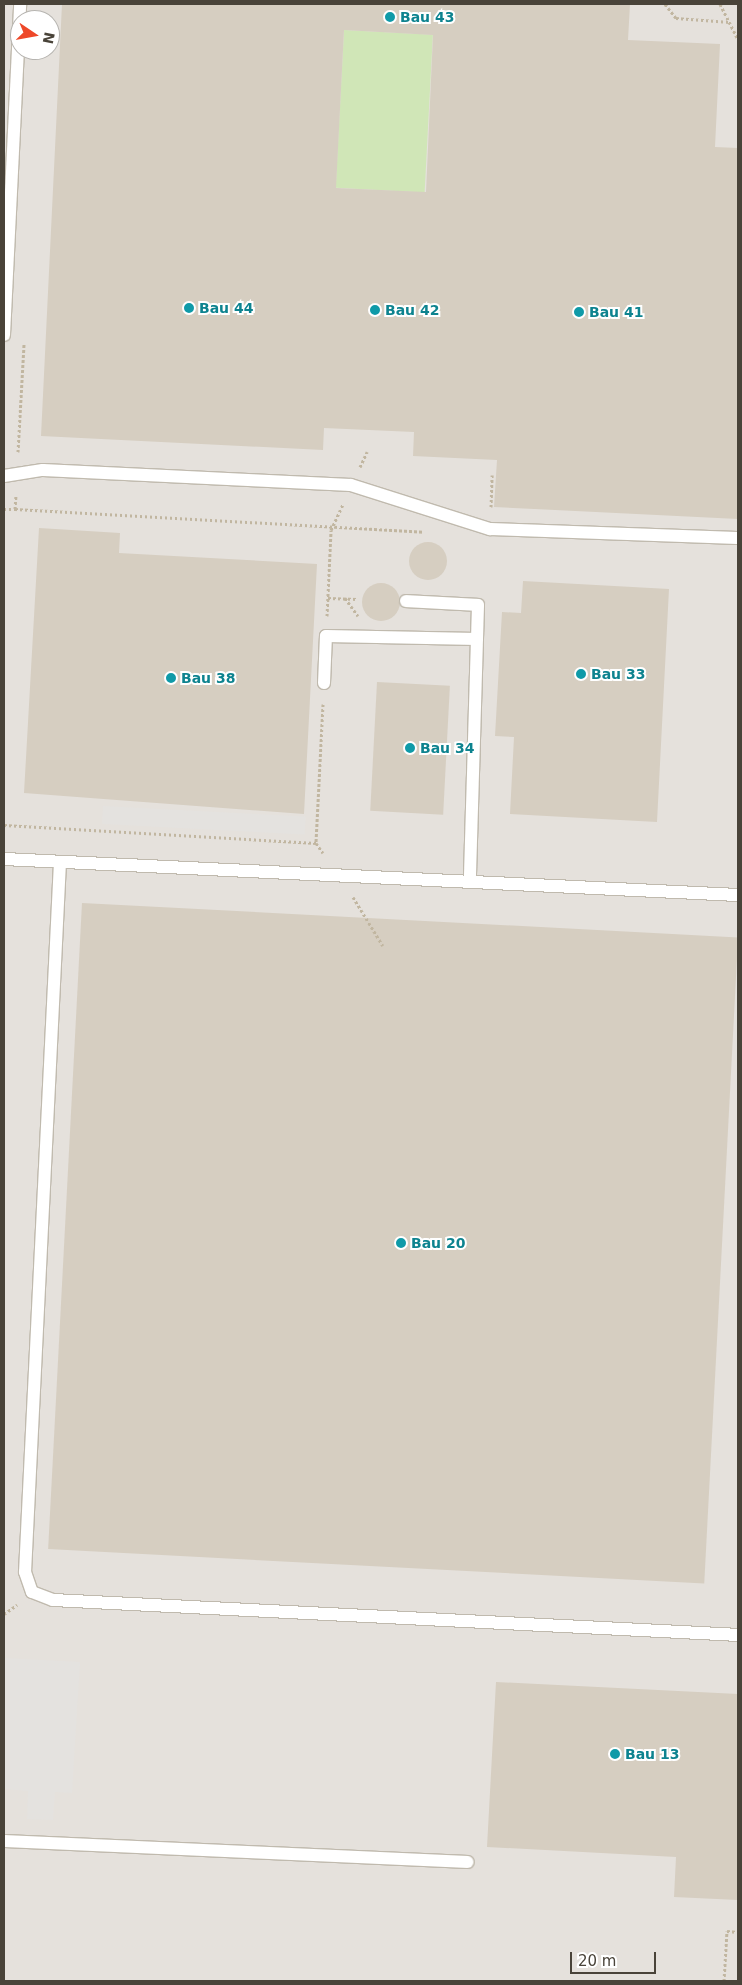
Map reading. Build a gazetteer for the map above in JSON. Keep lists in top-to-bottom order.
{
  "places": [
    "Bau 43",
    "Bau 44",
    "Bau 42",
    "Bau 41",
    "Bau 33",
    "Bau 38",
    "Bau 34",
    "Bau 20",
    "Bau 13"
  ],
  "scale_bar": "20 m",
  "north": "right"
}
